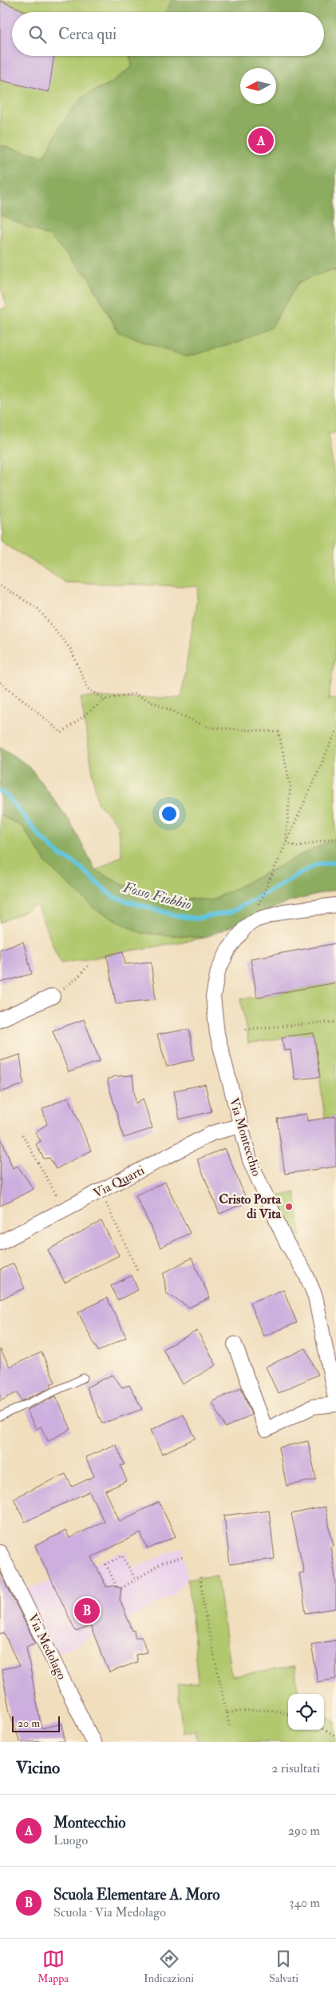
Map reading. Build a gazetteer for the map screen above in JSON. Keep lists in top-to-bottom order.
{
  "streets": {
    "street": ["Via Montecchio", "Via Quarti", "Via Medolago"]
  },
  "crossings": [
    ["Via Montecchio", "Via Quarti"]
  ],
  "water": ["Fosso Fiobbio"],
  "places": ["Cristo Porta di Vita"],
  "scale_bar": "20 m",
  "north": "left",
  "page": {
    "search": "Cerca qui",
    "pins": ["A", "B"],
    "scale": "20 m",
    "heading": ["Vicino", "2 risultati"],
    "list": [
      {
        "mark": "A",
        "name": "Montecchio",
        "note": "Luogo",
        "value": "290 m"
      },
      {
        "mark": "B",
        "name": "Scuola Elementare A. Moro",
        "note": "Scuola · Via Medolago",
        "value": "340 m"
      }
    ],
    "nav": ["Mappa", "Indicazioni", "Salvati"]
  }
}
